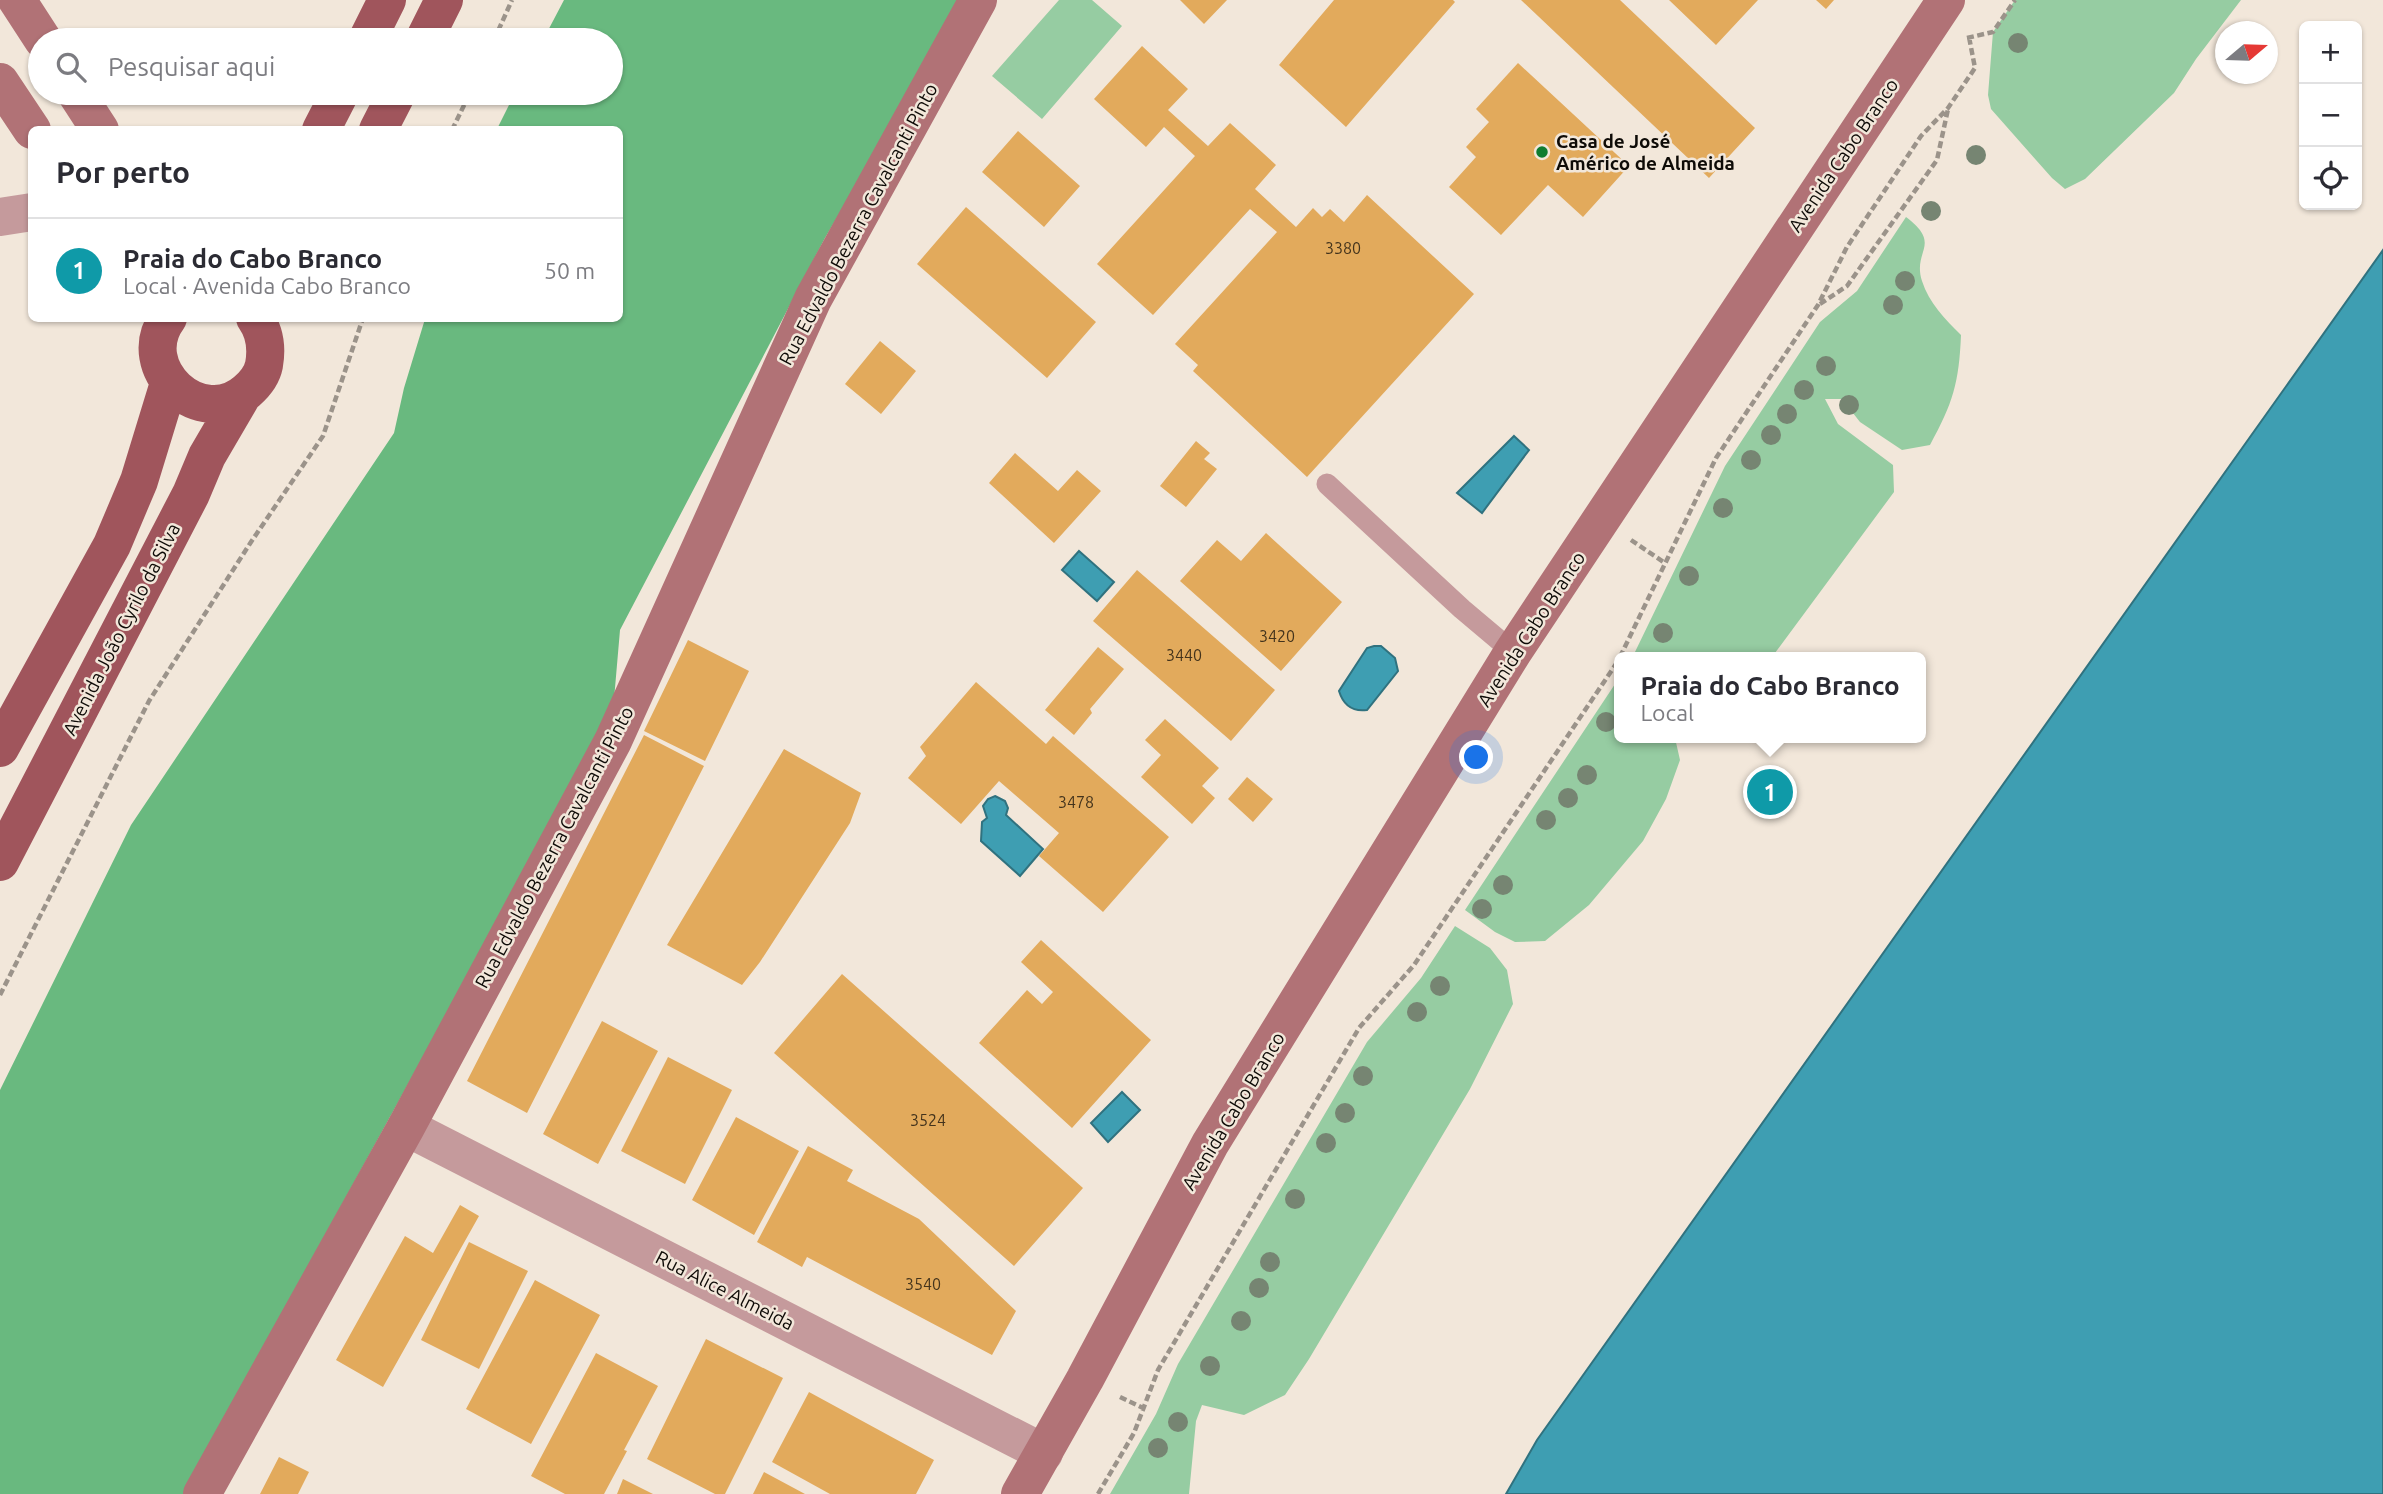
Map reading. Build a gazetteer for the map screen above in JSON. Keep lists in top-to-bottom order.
{
  "streets": {
    "main road": ["Avenida Cabo Branco", "Rua Edvaldo Bezerra Cavalcanti Pinto", "Avenida João Cyrilo da Silva"],
    "street": ["Rua Alice Almeida"]
  },
  "crossings": [
    ["Avenida Cabo Branco", "Rua Alice Almeida"],
    ["Rua Edvaldo Bezerra Cavalcanti Pinto", "Rua Alice Almeida"]
  ],
  "places": ["Casa de José Américo de Almeida"],
  "house_numbers": [
    "3380",
    "3420",
    "3440",
    "3478",
    "3524",
    "3540"
  ],
  "north": "right",
  "page": {
    "map_buttons": ["+", "−"],
    "search": "Pesquisar aqui",
    "heading": "Por perto",
    "list": [
      {
        "mark": "1",
        "name": "Praia do Cabo Branco",
        "note": "Local · Avenida Cabo Branco",
        "value": "50 m"
      }
    ],
    "popup": ["Praia do Cabo Branco", "Local"],
    "pins": "1"
  }
}
